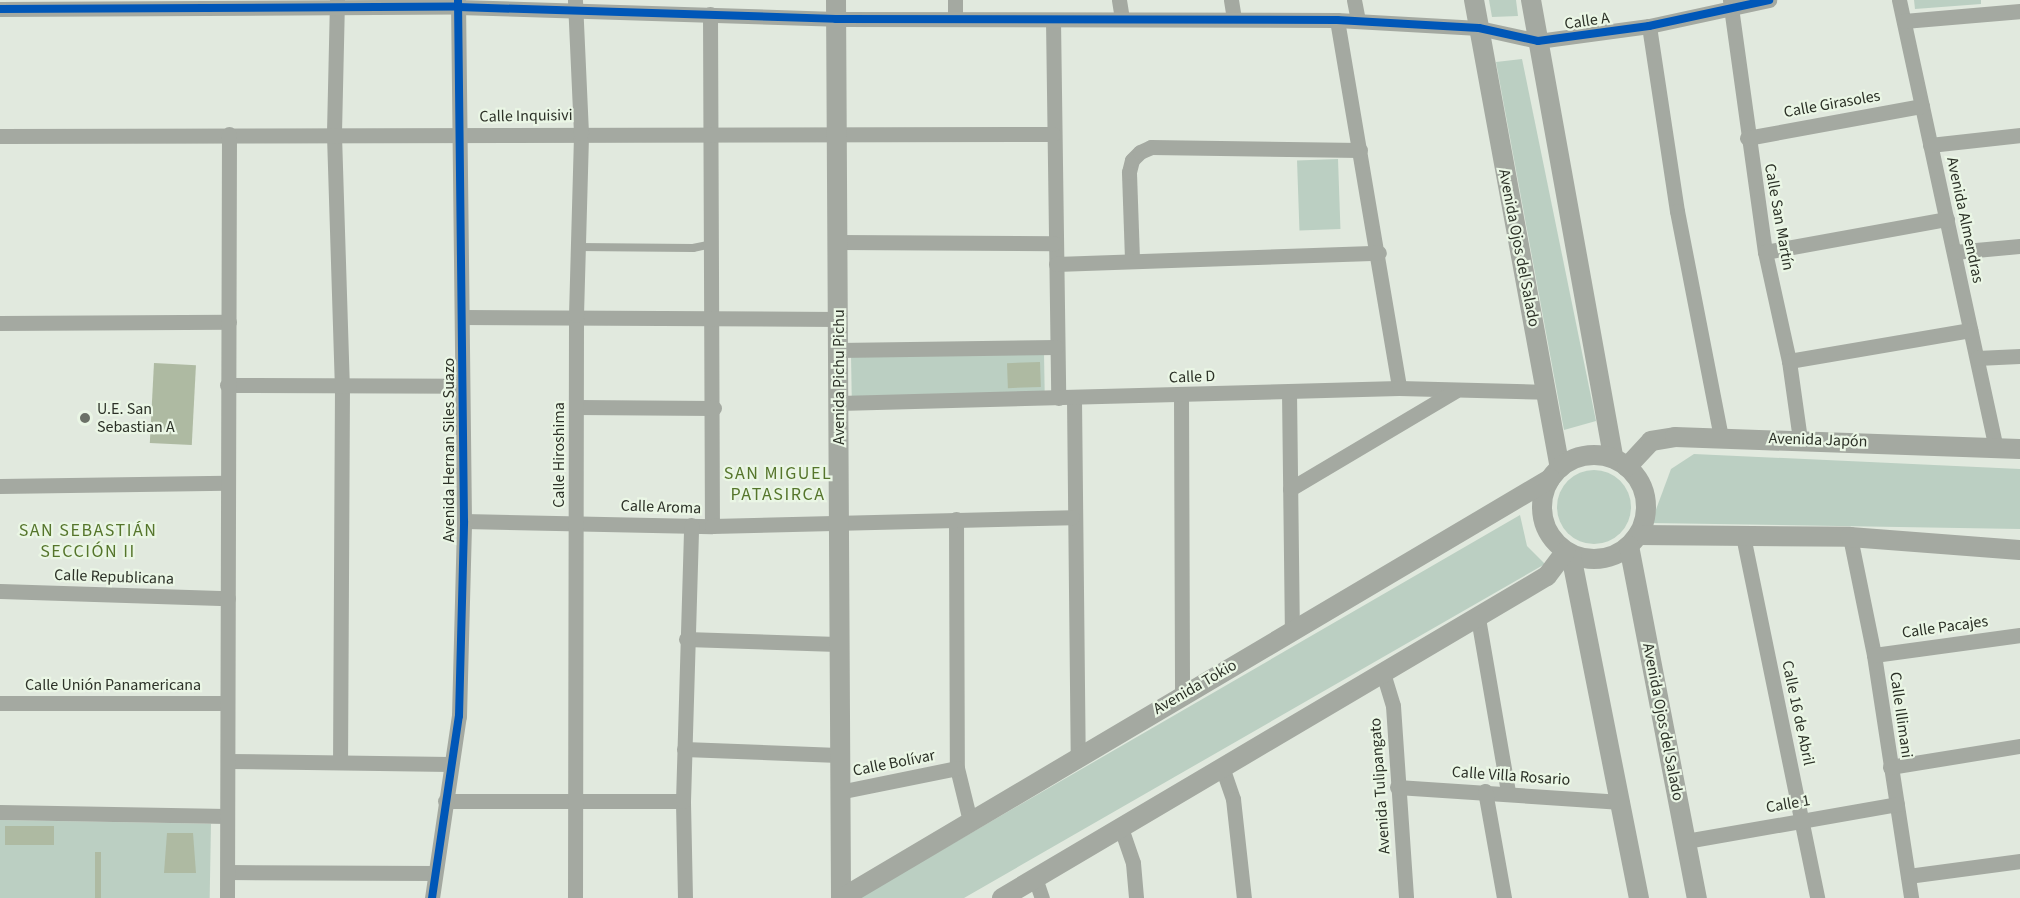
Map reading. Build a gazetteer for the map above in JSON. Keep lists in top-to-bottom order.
{
  "streets": {
    "street": [
      "Calle A",
      "Calle Girasoles",
      "Calle Inquisivi",
      "Calle San Martín",
      "Avenida Almendras",
      "Avenida Ojos del Salado",
      "Avenida Pichu Pichu",
      "Calle D",
      "Avenida Japón",
      "Avenida Hernan Siles Suazo",
      "Calle Hiroshima",
      "Calle Aroma",
      "Calle Republicana",
      "Calle Pacajes",
      "Calle Unión Panamericana",
      "Avenida Tokio",
      "Calle 16 de Abril",
      "Calle Illimani",
      "Calle Bolívar",
      "Calle Villa Rosario",
      "Avenida Tulipangato",
      "Calle 1"
    ]
  },
  "crossings": [
    ["Calle A", "Calle San Martín"],
    ["Calle A", "Avenida Ojos del Salado"],
    ["Calle A", "Avenida Pichu Pichu"],
    ["Calle A", "Avenida Hernan Siles Suazo"],
    ["Calle A", "Calle Hiroshima"],
    ["Calle Girasoles", "Calle San Martín"],
    ["Calle Girasoles", "Avenida Almendras"],
    ["Calle Inquisivi", "Avenida Pichu Pichu"],
    ["Calle Inquisivi", "Avenida Hernan Siles Suazo"],
    ["Calle Inquisivi", "Calle Hiroshima"],
    ["Calle San Martín", "Avenida Japón"],
    ["Avenida Almendras", "Avenida Japón"],
    ["Avenida Ojos del Salado", "Calle D"],
    ["Avenida Ojos del Salado", "Avenida Japón"],
    ["Avenida Ojos del Salado", "Avenida Tokio"],
    ["Avenida Ojos del Salado", "Calle 1"],
    ["Avenida Pichu Pichu", "Calle D"],
    ["Avenida Pichu Pichu", "Calle Aroma"],
    ["Avenida Pichu Pichu", "Avenida Tokio"],
    ["Avenida Pichu Pichu", "Calle Bolívar"],
    ["Avenida Japón", "Avenida Tokio"],
    ["Avenida Hernan Siles Suazo", "Calle Aroma"],
    ["Calle Hiroshima", "Calle Aroma"],
    ["Calle Pacajes", "Calle Illimani"],
    ["Calle 16 de Abril", "Calle 1"],
    ["Calle Illimani", "Calle 1"],
    ["Calle Villa Rosario", "Avenida Tulipangato"]
  ],
  "districts": ["SAN MIGUEL PATASIRCA", "SAN SEBASTIÁN SECCIÓN II"],
  "places": ["U.E. San Sebastian A"]
}
